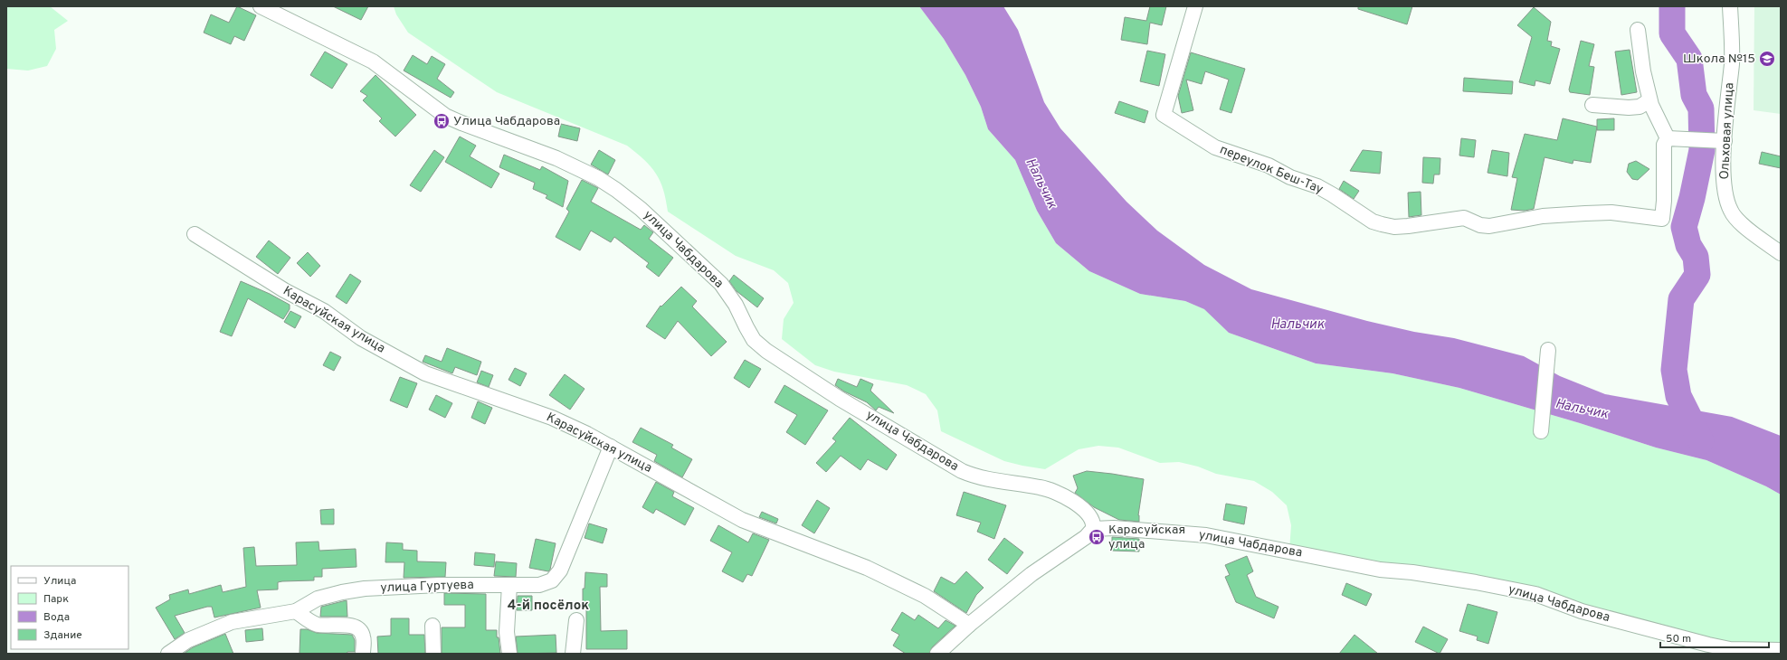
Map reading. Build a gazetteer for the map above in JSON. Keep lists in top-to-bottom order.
{
  "streets": {
    "street": [
      "Ольховая улица",
      "переулок Беш-Тау",
      "улица Чабдарова",
      "Карасуйская улица",
      "улица Гуртуева"
    ]
  },
  "crossings": [
    ["Карасуйская улица", "улица Гуртуева"]
  ],
  "districts": ["4-й посёлок"],
  "water": ["Нальчик"],
  "places": {
    "school or university": ["Школа №15"],
    "bus stop": ["Улица Чабдарова", "Карасуйская улица"]
  },
  "legend": [
    "Улица",
    "Парк",
    "Вода",
    "Здание"
  ],
  "scale_bar": "50 m"
}
